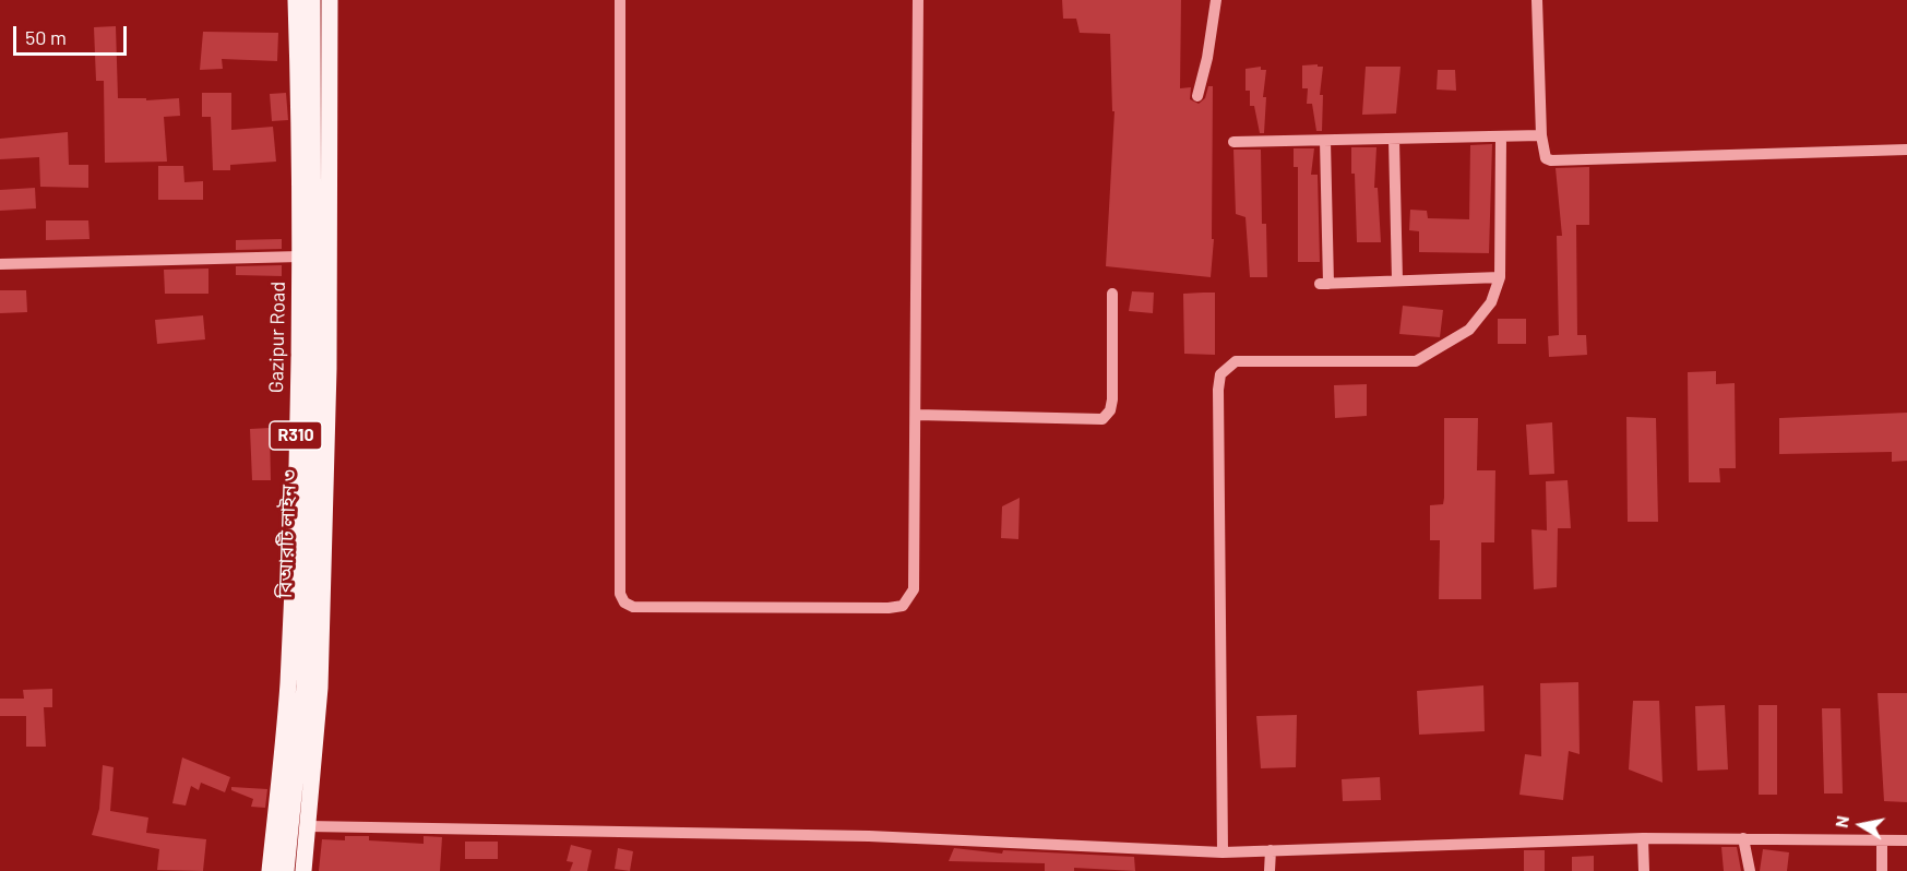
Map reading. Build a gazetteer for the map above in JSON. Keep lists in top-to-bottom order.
{
  "streets": {
    "main road": ["Gazipur Road", "R310", "বিআরটি লাইন ৩"]
  },
  "scale_bar": "50 m",
  "north": "left"
}
